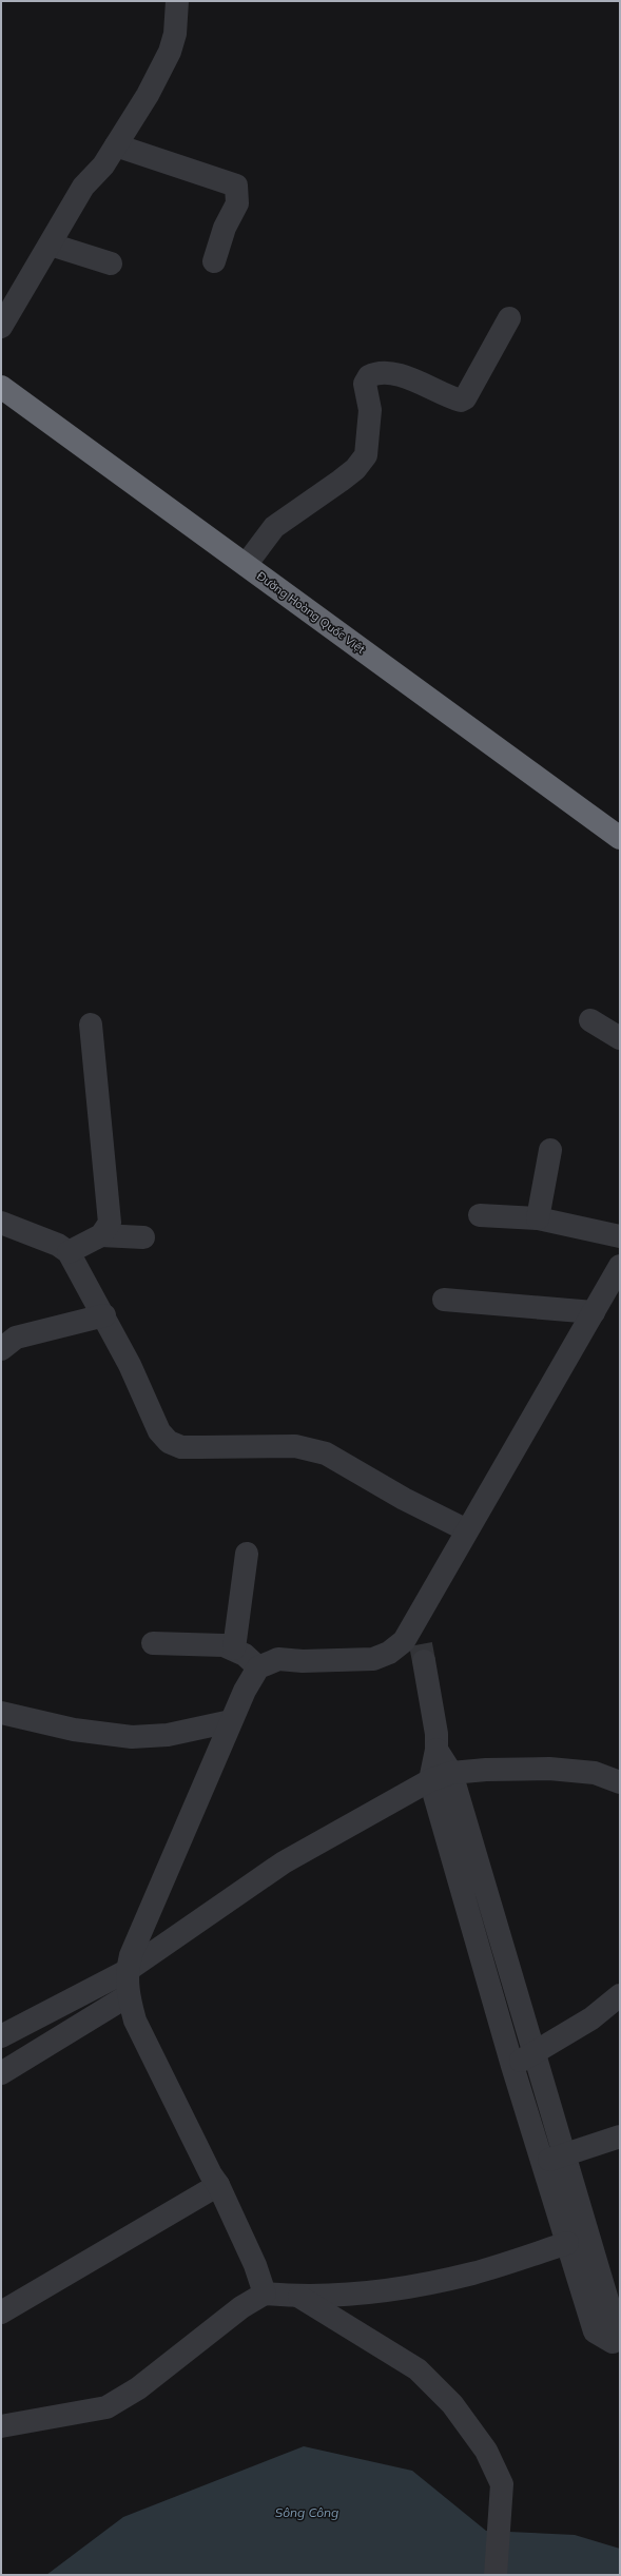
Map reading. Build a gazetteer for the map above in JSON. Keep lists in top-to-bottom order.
{
  "streets": {
    "highway": ["Đường Hoàng Quốc Việt"]
  },
  "water": ["Sông Công"]
}
